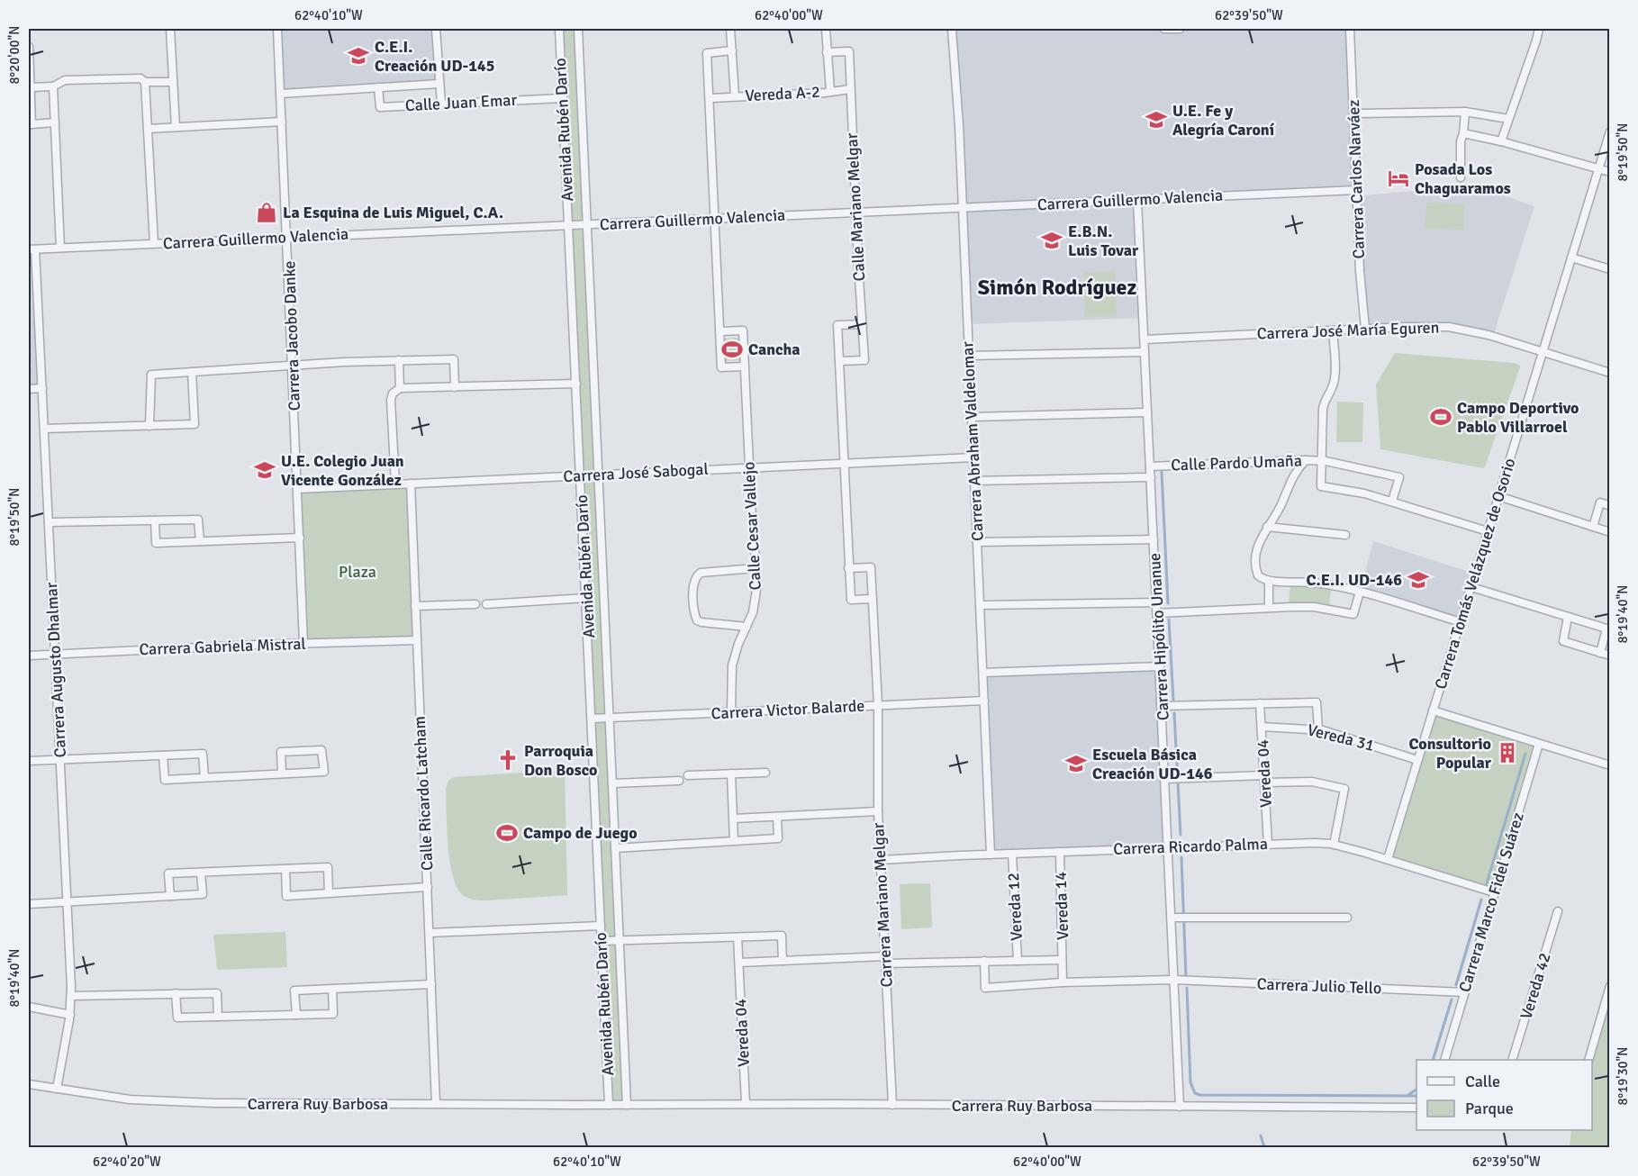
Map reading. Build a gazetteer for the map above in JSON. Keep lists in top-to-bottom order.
{
  "streets": {
    "street": [
      "Vereda A-2",
      "Calle Juan Emar",
      "Avenida Rubén Darío",
      "Carrera Carlos Narváez",
      "Carrera Guillermo Valencia",
      "Calle Mariano Melgar",
      "Carrera José María Eguren",
      "Carrera Jacobo Danke",
      "Carrera Abraham Valdelomar",
      "Calle Pardo Umaña",
      "Carrera José Sabogal",
      "Calle Cesar Vallejo",
      "Carrera Tomás Velázquez de Osorio",
      "Carrera Hipólito Unanue",
      "Carrera Gabriela Mistral",
      "Carrera Augusto Dhalmar",
      "Carrera Victor Balarde",
      "Vereda 31",
      "Vereda 04",
      "Calle Ricardo Latcham",
      "Carrera Ricardo Palma",
      "Carrera Marco Fidel Suárez",
      "Carrera Mariano Melgar",
      "Vereda 14",
      "Vereda 12",
      "Carrera Julio Tello",
      "Vereda 42",
      "Carrera Ruy Barbosa"
    ]
  },
  "crossings": [
    ["Calle Juan Emar", "Avenida Rubén Darío"],
    ["Calle Juan Emar", "Carrera Jacobo Danke"],
    ["Avenida Rubén Darío", "Carrera Guillermo Valencia"],
    ["Avenida Rubén Darío", "Carrera José Sabogal"],
    ["Avenida Rubén Darío", "Carrera Victor Balarde"],
    ["Avenida Rubén Darío", "Carrera Ruy Barbosa"],
    ["Carrera Carlos Narváez", "Carrera Guillermo Valencia"],
    ["Carrera Carlos Narváez", "Carrera José María Eguren"],
    ["Carrera Guillermo Valencia", "Calle Mariano Melgar"],
    ["Carrera Guillermo Valencia", "Carrera Jacobo Danke"],
    ["Carrera Guillermo Valencia", "Carrera Abraham Valdelomar"],
    ["Carrera Guillermo Valencia", "Carrera Hipólito Unanue"],
    ["Carrera Guillermo Valencia", "Carrera Augusto Dhalmar"],
    ["Carrera José María Eguren", "Carrera Tomás Velázquez de Osorio"],
    ["Carrera José María Eguren", "Carrera Hipólito Unanue"],
    ["Carrera Jacobo Danke", "Carrera José Sabogal"],
    ["Carrera Jacobo Danke", "Carrera Gabriela Mistral"],
    ["Carrera Abraham Valdelomar", "Carrera José Sabogal"],
    ["Carrera Abraham Valdelomar", "Carrera Victor Balarde"],
    ["Carrera Abraham Valdelomar", "Carrera Ricardo Palma"],
    ["Calle Pardo Umaña", "Carrera Tomás Velázquez de Osorio"],
    ["Calle Pardo Umaña", "Carrera Hipólito Unanue"],
    ["Carrera José Sabogal", "Calle Cesar Vallejo"],
    ["Carrera José Sabogal", "Calle Ricardo Latcham"],
    ["Calle Cesar Vallejo", "Carrera Victor Balarde"],
    ["Carrera Tomás Velázquez de Osorio", "Vereda 31"],
    ["Carrera Tomás Velázquez de Osorio", "Carrera Ricardo Palma"],
    ["Carrera Hipólito Unanue", "Vereda 31"],
    ["Carrera Hipólito Unanue", "Carrera Ricardo Palma"],
    ["Carrera Hipólito Unanue", "Carrera Julio Tello"],
    ["Carrera Hipólito Unanue", "Carrera Ruy Barbosa"],
    ["Carrera Gabriela Mistral", "Carrera Augusto Dhalmar"],
    ["Carrera Gabriela Mistral", "Calle Ricardo Latcham"],
    ["Carrera Augusto Dhalmar", "Carrera Ruy Barbosa"],
    ["Carrera Victor Balarde", "Carrera Mariano Melgar"],
    ["Vereda 31", "Vereda 04"],
    ["Vereda 04", "Carrera Ricardo Palma"],
    ["Vereda 04", "Carrera Ruy Barbosa"],
    ["Calle Ricardo Latcham", "Carrera Ruy Barbosa"],
    ["Carrera Ricardo Palma", "Carrera Marco Fidel Suárez"],
    ["Carrera Ricardo Palma", "Carrera Mariano Melgar"],
    ["Carrera Ricardo Palma", "Vereda 14"],
    ["Carrera Ricardo Palma", "Vereda 12"],
    ["Carrera Marco Fidel Suárez", "Carrera Julio Tello"],
    ["Carrera Mariano Melgar", "Carrera Ruy Barbosa"],
    ["Vereda 14", "Carrera Julio Tello"]
  ],
  "districts": ["Simón Rodríguez"],
  "parks": ["Plaza"],
  "places": {
    "school or university": [
      "C.E.I. Creación UD-145",
      "U.E. Fe y Alegría Caroní",
      "E.B.N. Luis Tovar",
      "U.E. Colegio Juan Vicente González",
      "C.E.I. UD-146",
      "Escuela Básica Creación UD-146"
    ],
    "hotel": ["Posada Los Chaguaramos"],
    "shop": ["La Esquina de Luis Miguel, C.A."],
    "sports": ["Cancha", "Campo Deportivo Pablo Villarroel", "Campo de Juego"],
    "building": ["Consultorio Popular"],
    "church": ["Parroquia Don Bosco"]
  },
  "legend": ["Calle", "Parque"],
  "coordinates": [
    "62°40'10\"W",
    "62°40'00\"W",
    "62°39'50\"W",
    "8°20'00\"N",
    "8°19'50\"N",
    "8°19'40\"N",
    "8°19'30\"N",
    "62°40'20\"W"
  ]
}
